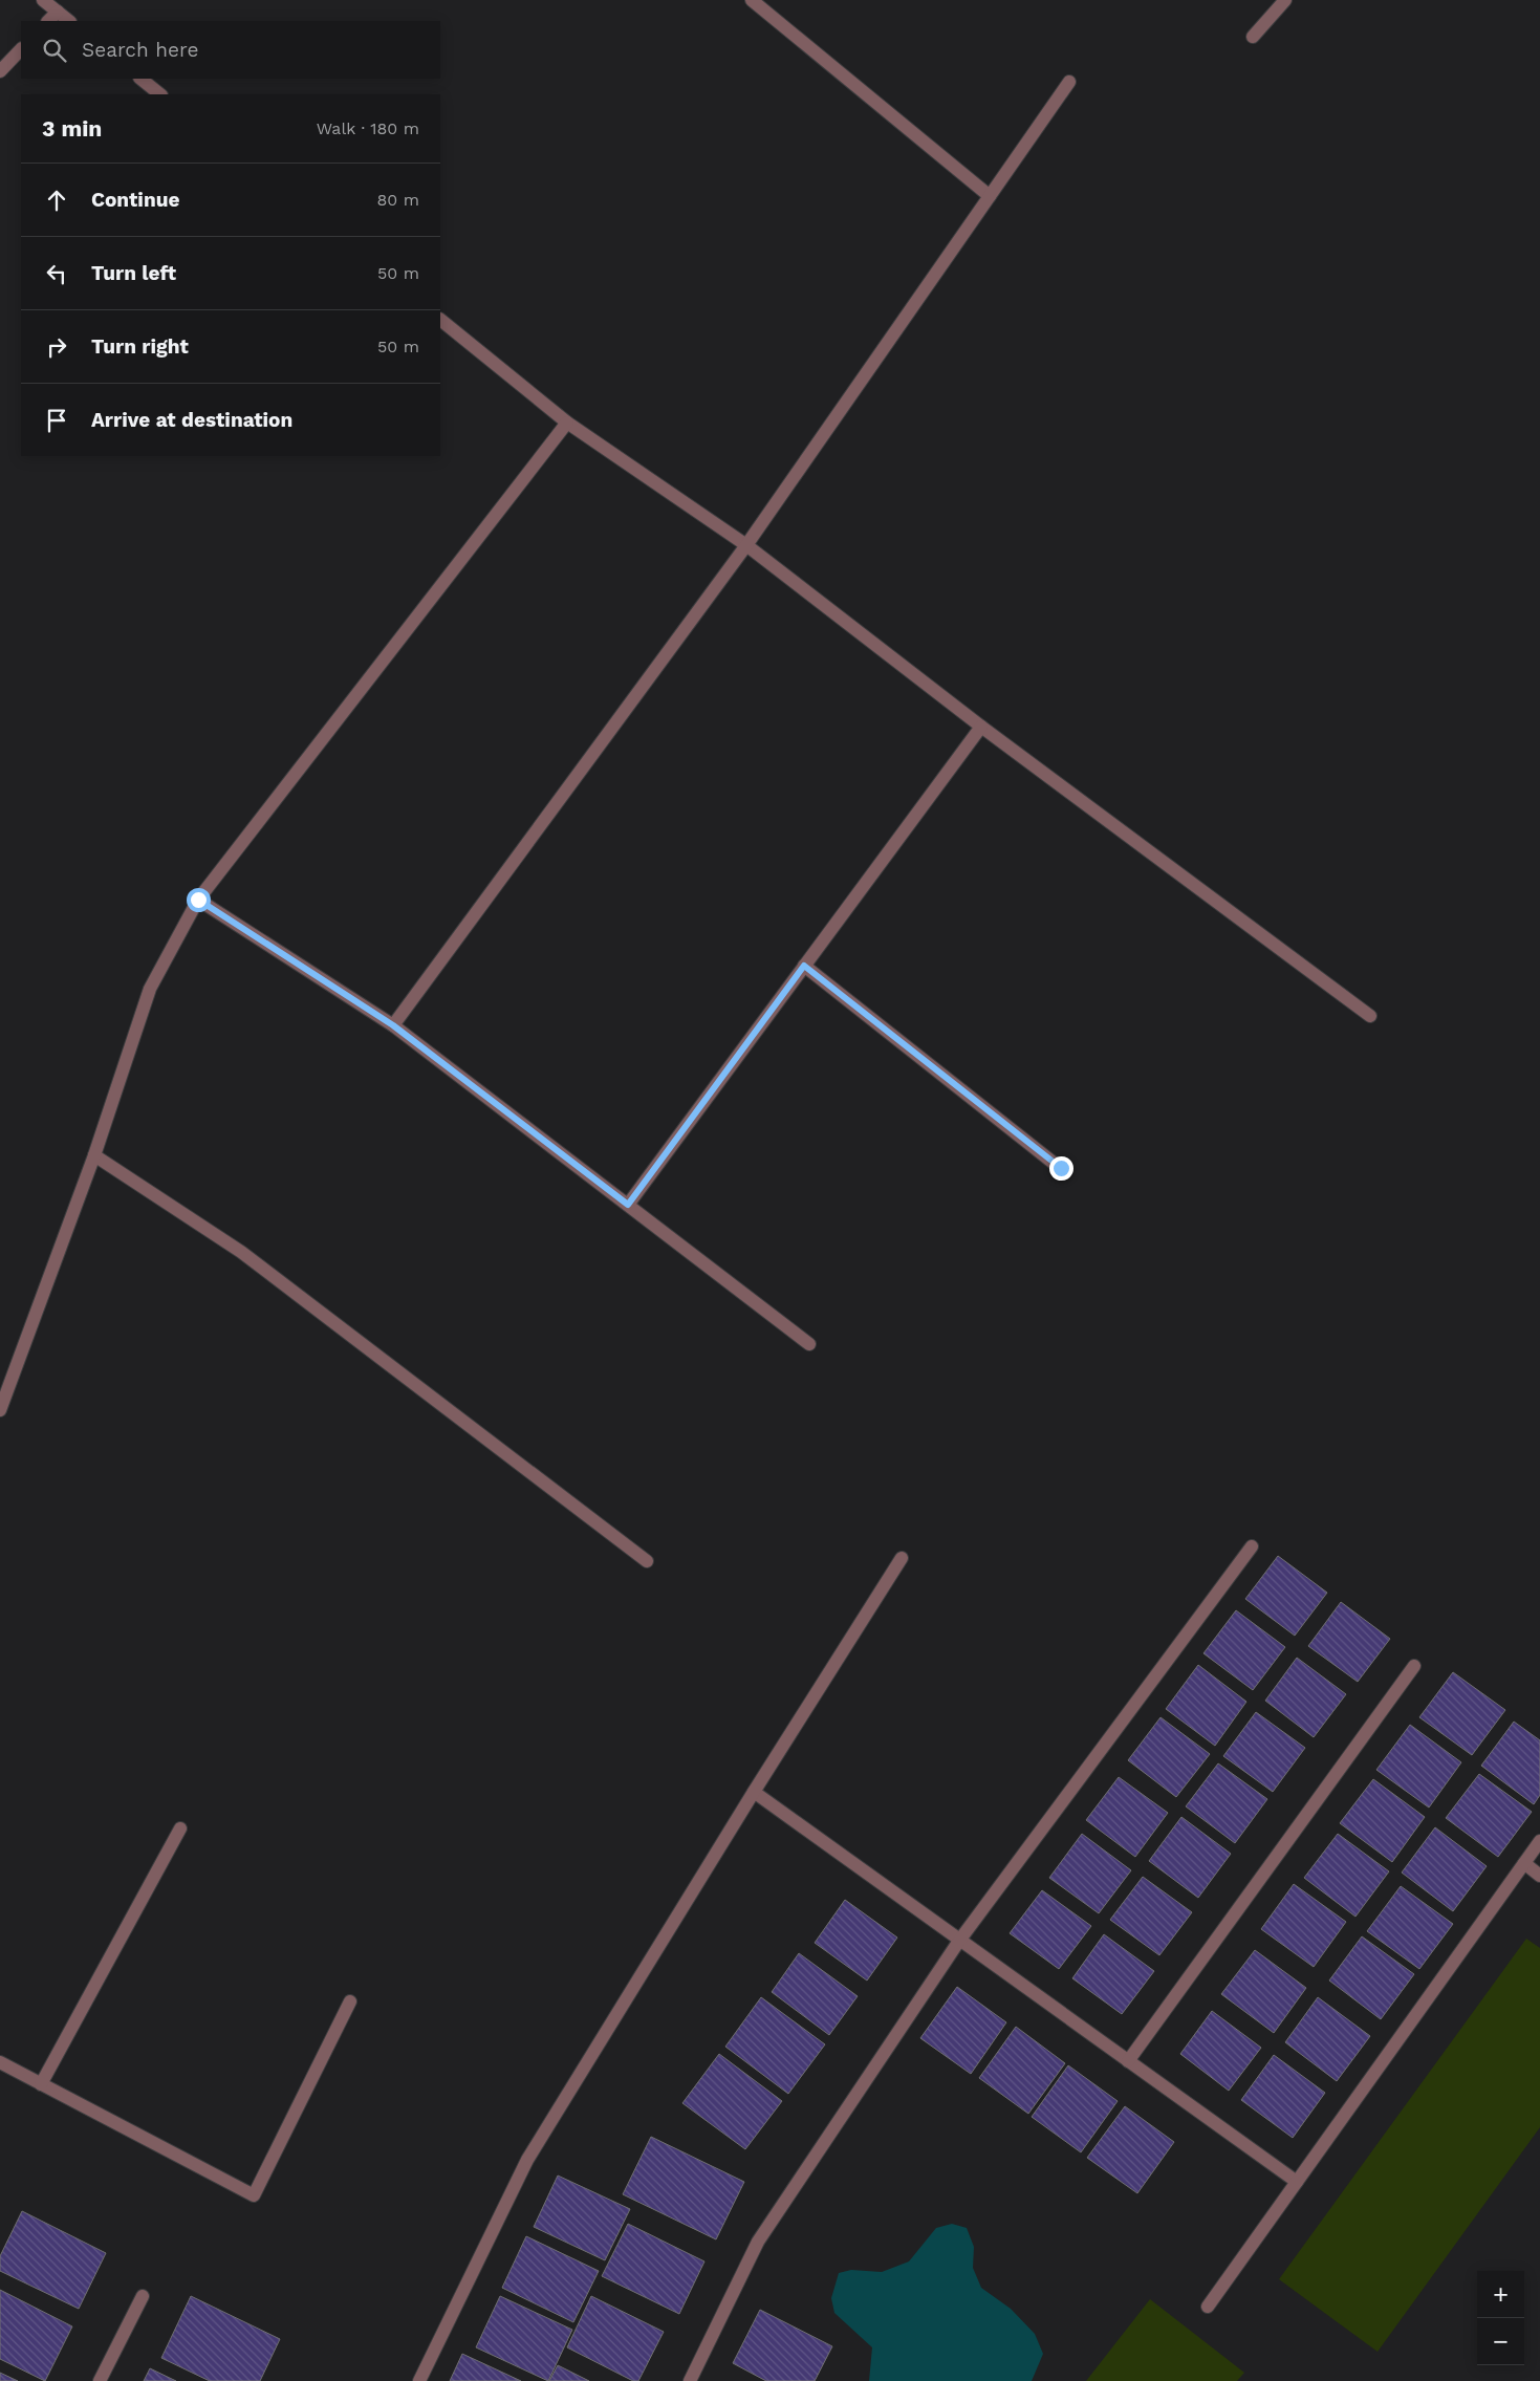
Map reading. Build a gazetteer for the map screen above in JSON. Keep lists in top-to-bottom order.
{
  "page": {
    "search": "Search here",
    "heading": ["3 min", "Walk · 180 m"],
    "list": [
      ["Continue", "80 m"],
      ["Turn left", "50 m"],
      ["Turn right", "50 m"],
      "Arrive at destination"
    ],
    "map_buttons": ["+", "−"]
  }
}
